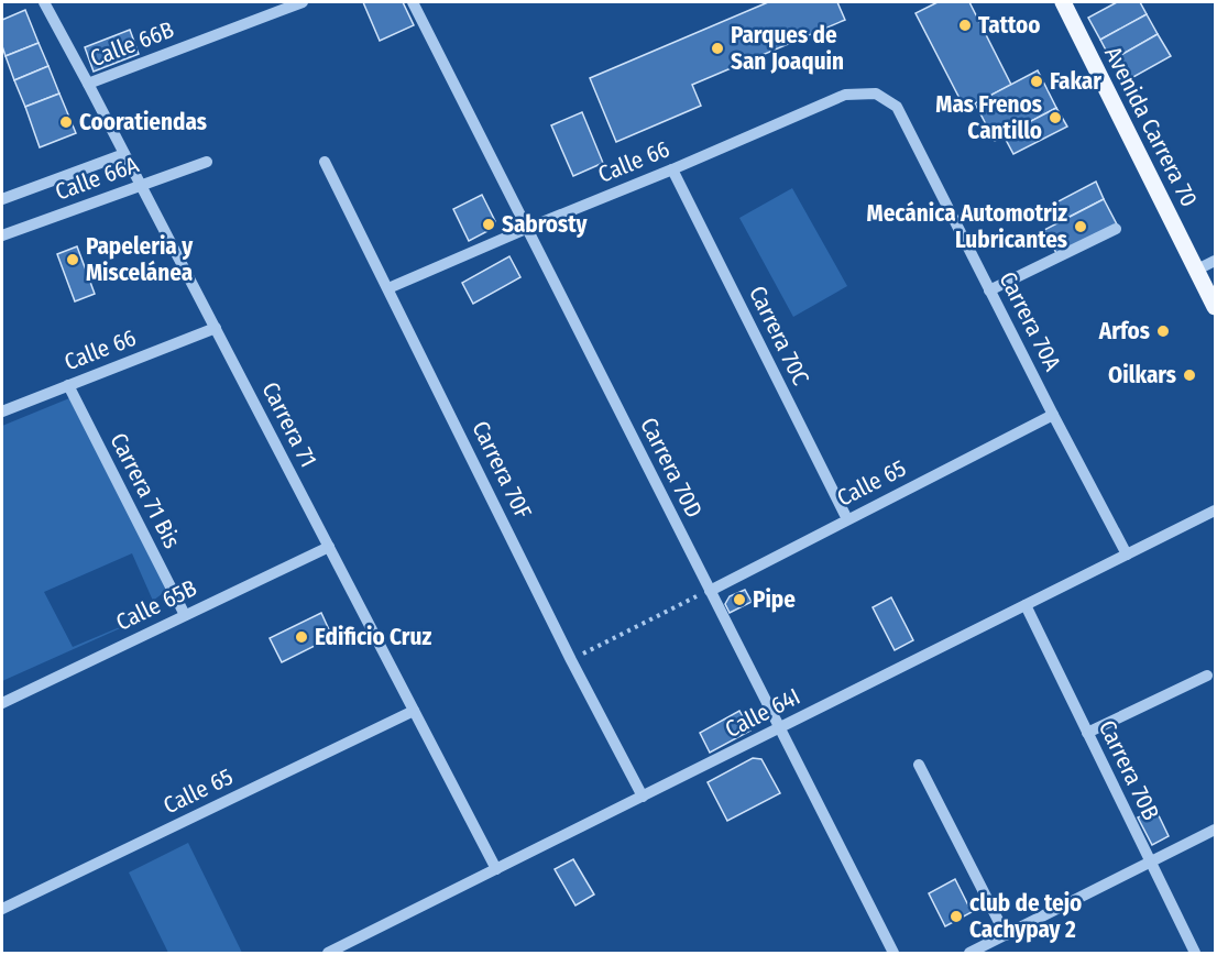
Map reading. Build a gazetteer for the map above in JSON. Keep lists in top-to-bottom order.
{
  "streets": {
    "main road": ["Avenida Carrera 70"],
    "street": [
      "Calle 66B",
      "Calle 66",
      "Calle 66A",
      "Carrera 70A",
      "Carrera 70C",
      "Carrera 71",
      "Carrera 70D",
      "Carrera 70F",
      "Calle 65",
      "Carrera 71 Bis",
      "Calle 65B",
      "Calle 64I",
      "Carrera 70B"
    ]
  },
  "crossings": [
    ["Calle 66B", "Carrera 71"],
    ["Calle 66", "Carrera 70A"],
    ["Calle 66", "Carrera 70C"],
    ["Calle 66", "Carrera 71"],
    ["Calle 66", "Carrera 70D"],
    ["Calle 66", "Carrera 70F"],
    ["Calle 66", "Carrera 71 Bis"],
    ["Calle 66A", "Carrera 71"],
    ["Carrera 70A", "Calle 65"],
    ["Carrera 70A", "Calle 64I"],
    ["Carrera 70C", "Calle 65"],
    ["Carrera 71", "Calle 65"],
    ["Carrera 71", "Calle 65B"],
    ["Carrera 71", "Calle 64I"],
    ["Carrera 70D", "Calle 65"],
    ["Carrera 70D", "Calle 64I"],
    ["Carrera 70F", "Calle 64I"],
    ["Carrera 71 Bis", "Calle 65B"],
    ["Calle 64I", "Carrera 70B"]
  ],
  "places": [
    "Tattoo",
    "Parques de San Joaquin",
    "Fakar",
    "Mas Frenos Cantillo",
    "Cooratiendas",
    "Sabrosty",
    "Mecánica Automotriz Lubricantes",
    "Papeleria y Miscelánea",
    "Arfos",
    "Oilkars",
    "Pipe",
    "Edificio Cruz",
    "club de tejo Cachypay 2"
  ]
}
